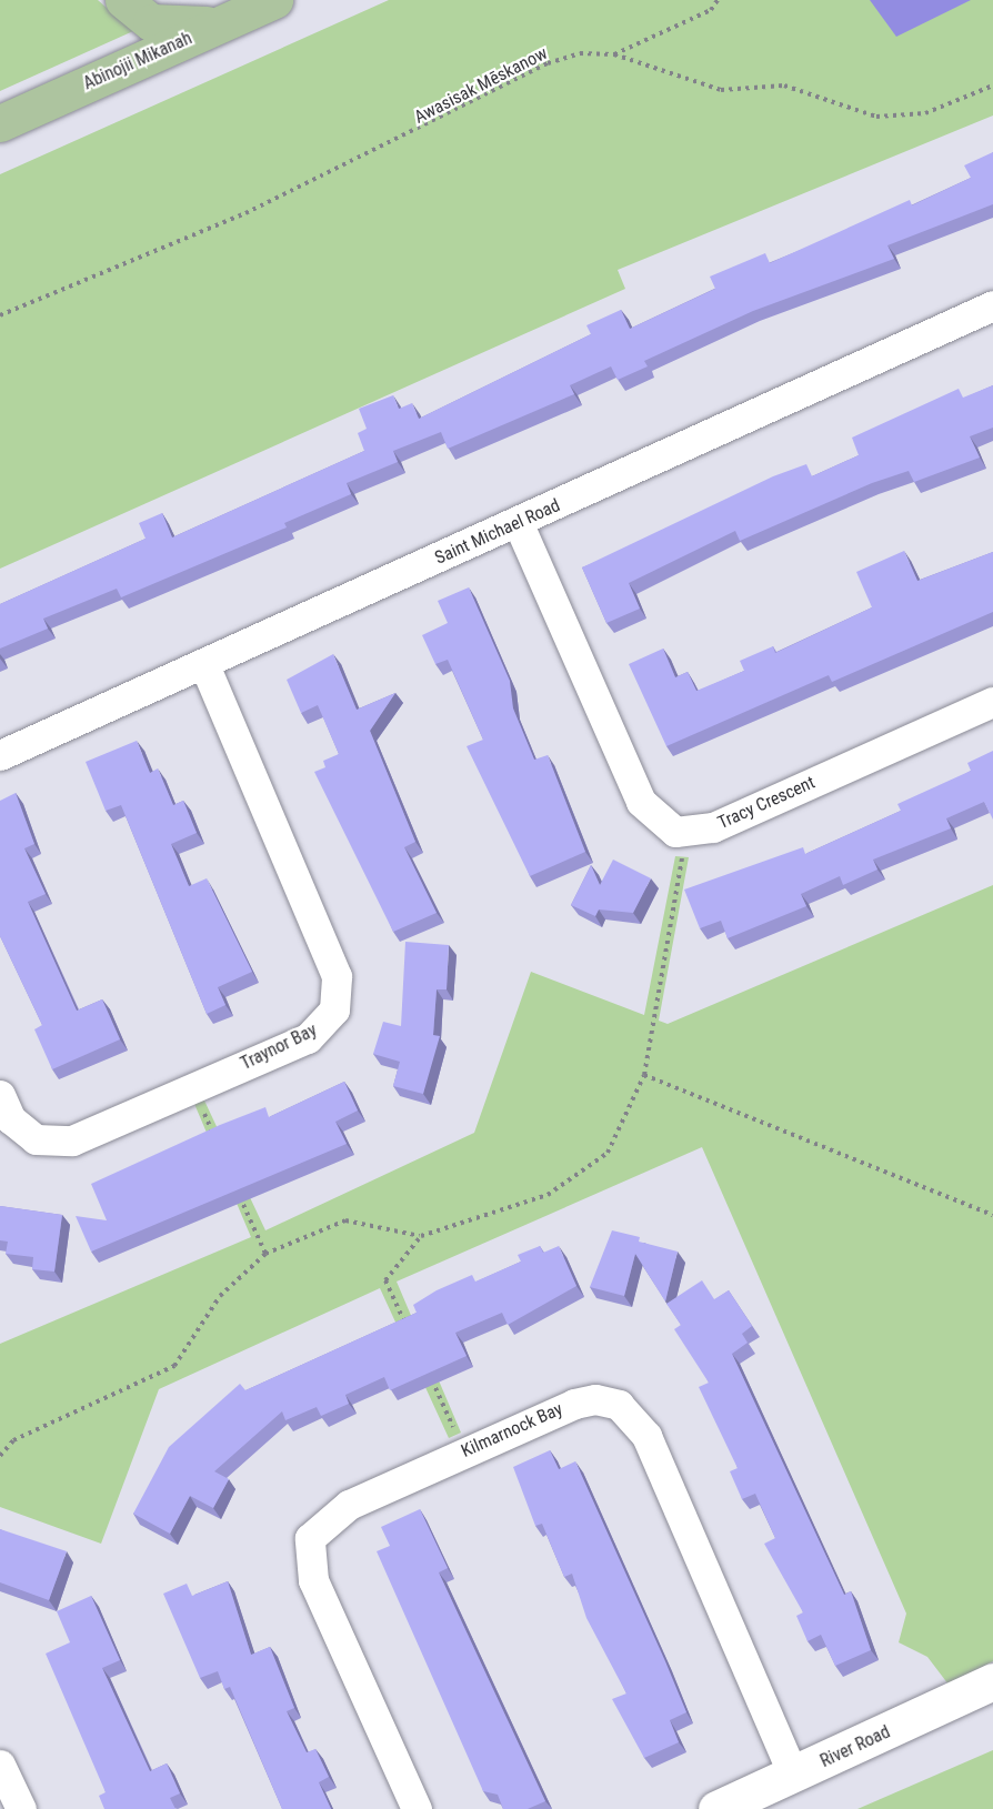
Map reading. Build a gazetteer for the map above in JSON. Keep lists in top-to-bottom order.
{
  "streets": {
    "main road": ["Abinojii Mikanah"],
    "street": [
      "Saint Michael Road",
      "Tracy Crescent",
      "Traynor Bay",
      "Kilmarnock Bay",
      "River Road"
    ],
    "path": ["Awasisak Mēskanow"]
  },
  "crossings": [
    ["Saint Michael Road", "Traynor Bay"],
    ["Kilmarnock Bay", "River Road"]
  ]
}
